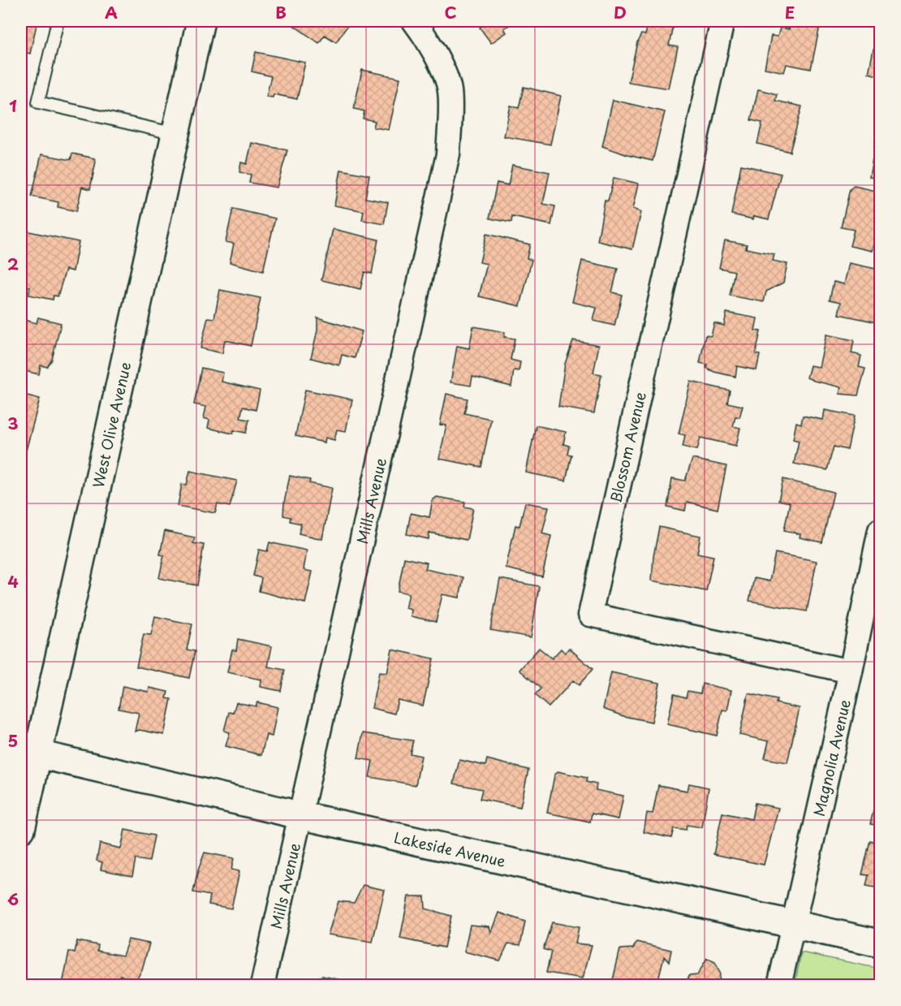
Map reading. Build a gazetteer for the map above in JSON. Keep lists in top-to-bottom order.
{
  "streets": {
    "street": [
      "West Olive Avenue",
      "Blossom Avenue",
      "Mills Avenue",
      "Magnolia Avenue",
      "Lakeside Avenue"
    ]
  },
  "crossings": [
    ["West Olive Avenue", "Lakeside Avenue"],
    ["Blossom Avenue", "Magnolia Avenue"],
    ["Mills Avenue", "Lakeside Avenue"],
    ["Magnolia Avenue", "Lakeside Avenue"]
  ],
  "grid": {
    "columns": [
      "A",
      "B",
      "C",
      "D",
      "E"
    ],
    "rows": [
      "1",
      "2",
      "3",
      "4",
      "5",
      "6"
    ]
  }
}
